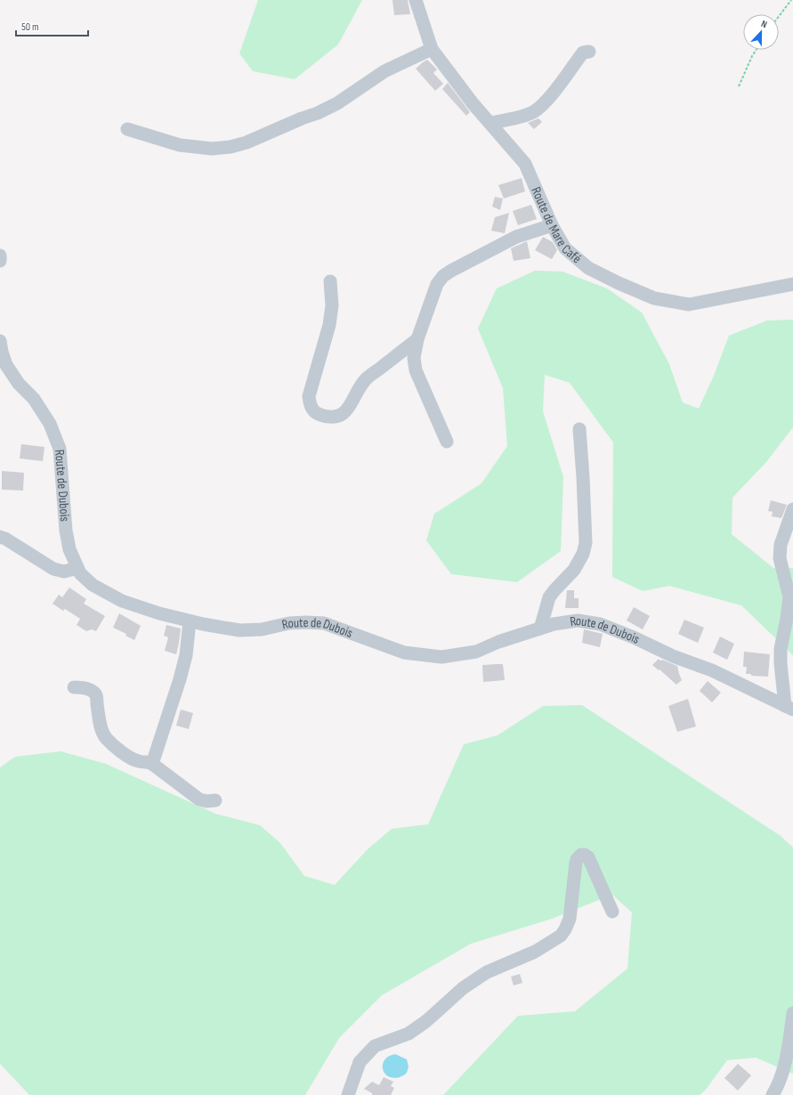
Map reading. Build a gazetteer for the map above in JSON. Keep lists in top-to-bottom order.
{
  "streets": {
    "street": ["Route de Mare Café", "Route de Dubois"]
  },
  "scale_bar": "50 m",
  "north": "top"
}
